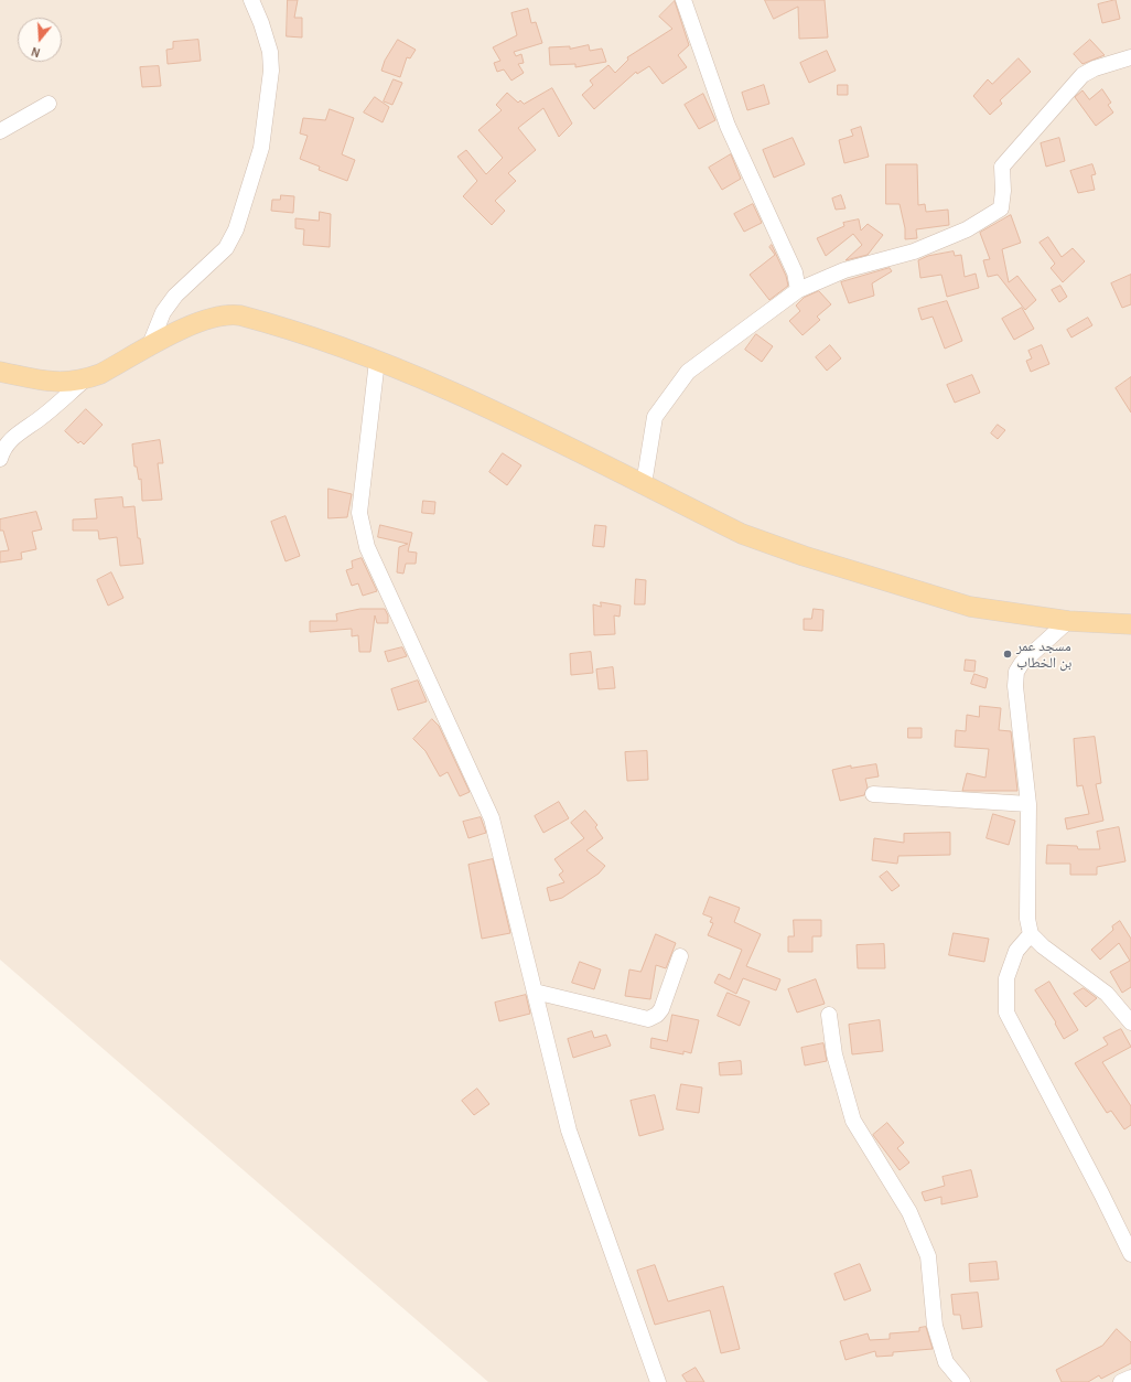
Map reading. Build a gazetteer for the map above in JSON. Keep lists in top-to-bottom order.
{
  "places": ["مسجد عمر بن الخطاب"],
  "north": "bottom"
}
